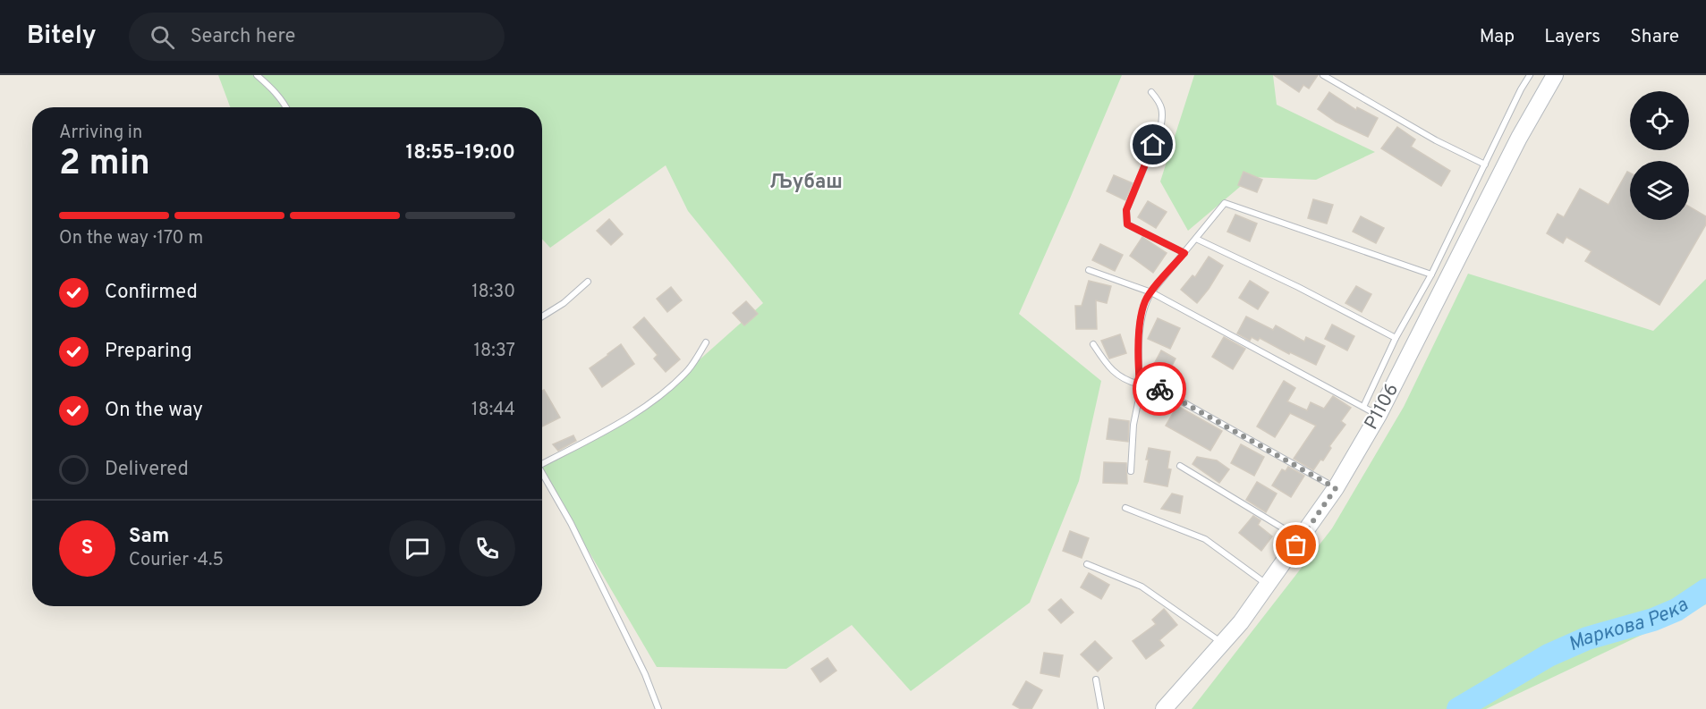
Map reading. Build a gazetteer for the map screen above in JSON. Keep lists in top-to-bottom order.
{
  "streets": {
    "main road": ["P1106"]
  },
  "districts": ["Љубаш"],
  "water": ["Маркова Река"],
  "page": {
    "header": "Bitely",
    "search": "Search here",
    "nav": ["Map", "Layers", "Share"],
    "heading": ["2 min", "Arriving in", "18:55–19:00"],
    "panel": ["Sam", "Courier · 4.5"],
    "bar": "On the way · 170 m",
    "list": [
      ["Confirmed", "18:30"],
      ["Preparing", "18:37"],
      ["On the way", "18:44"],
      "Delivered"
    ],
    "round": "S"
  }
}
